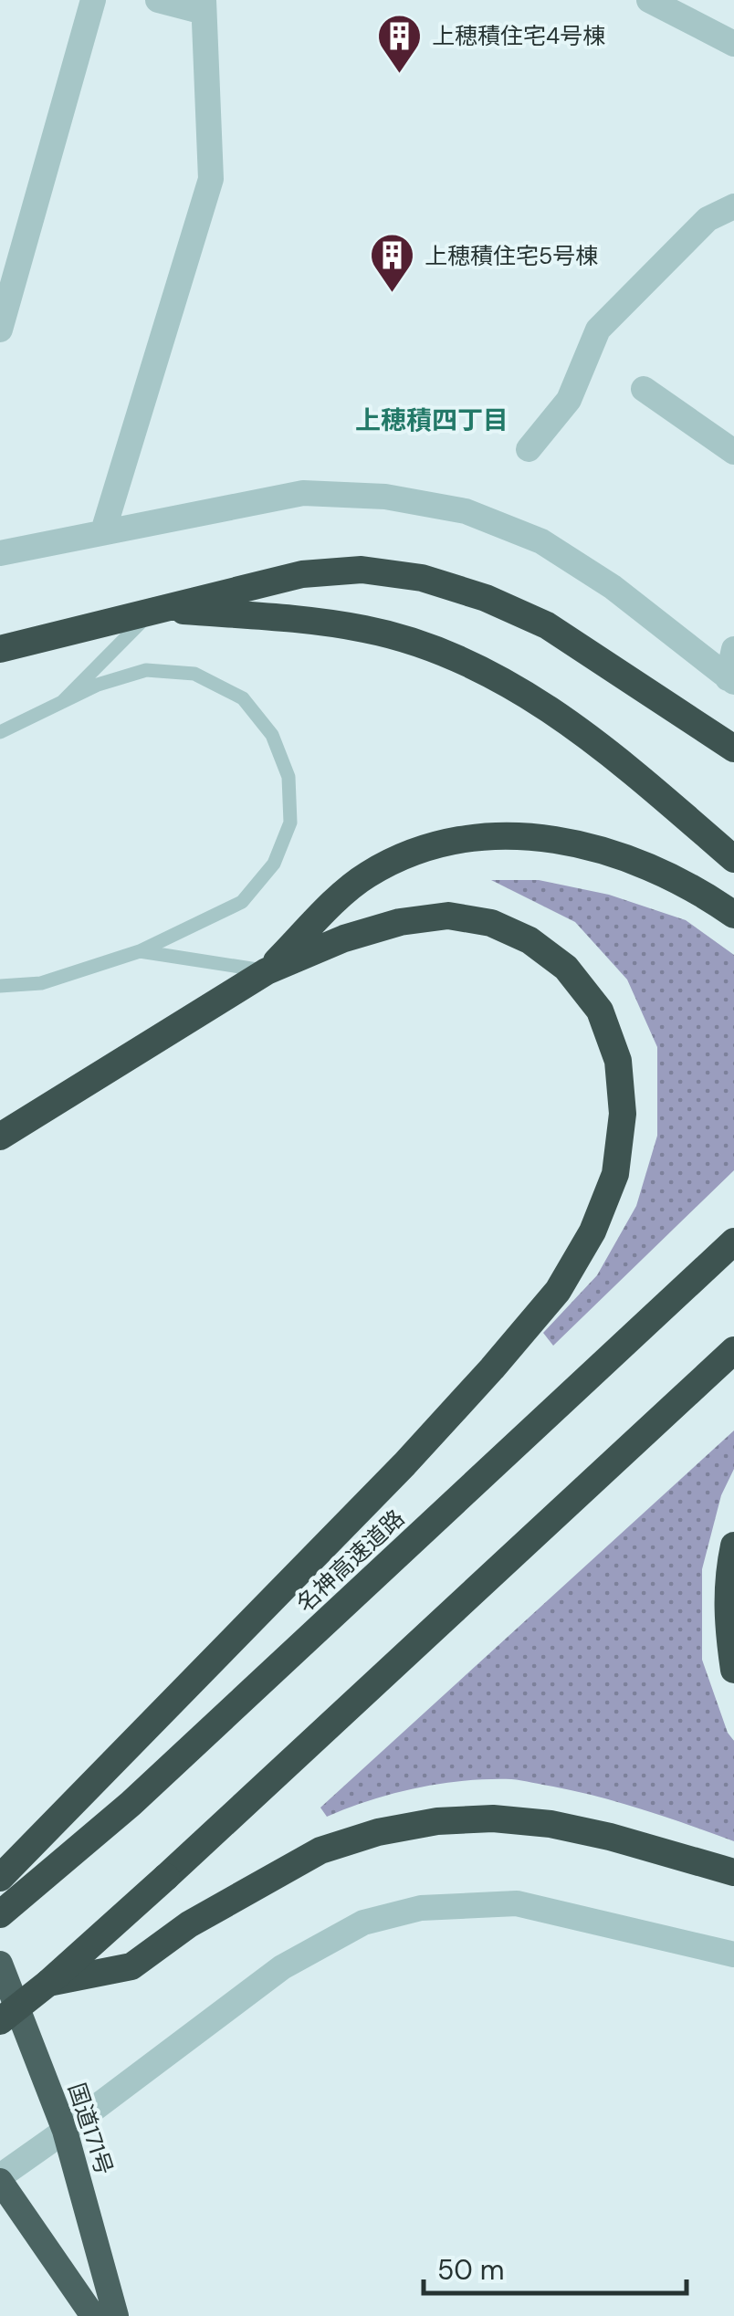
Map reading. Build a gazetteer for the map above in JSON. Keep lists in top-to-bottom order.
{
  "streets": {
    "highway": ["名神高速道路", "国道171号"]
  },
  "districts": ["上穂積四丁目"],
  "places": {
    "building": ["上穂積住宅4号棟", "上穂積住宅5号棟"]
  },
  "scale_bar": "50 m"
}
